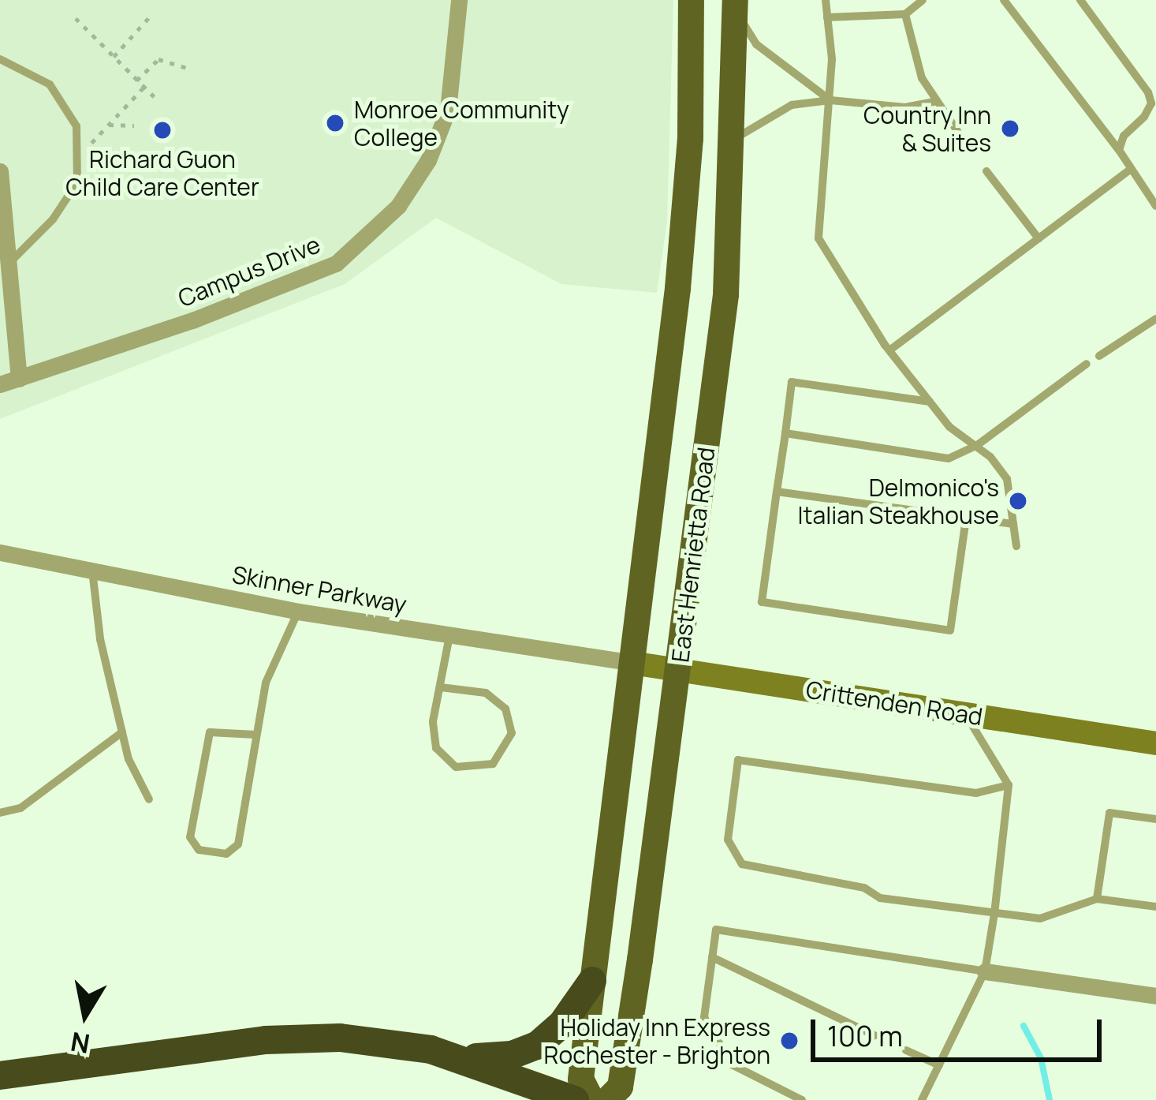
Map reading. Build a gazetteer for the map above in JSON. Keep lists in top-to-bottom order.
{
  "streets": {
    "main road": ["East Henrietta Road"],
    "street": ["Campus Drive", "Skinner Parkway", "Crittenden Road"]
  },
  "crossings": [
    ["East Henrietta Road", "Skinner Parkway"],
    ["East Henrietta Road", "Crittenden Road"],
    ["Skinner Parkway", "Crittenden Road"]
  ],
  "places": [
    "Monroe Community College",
    "Country Inn & Suites",
    "Richard Guon Child Care Center",
    "Delmonico's Italian Steakhouse",
    "Holiday Inn Express Rochester - Brighton"
  ],
  "scale_bar": "100 m",
  "north": "bottom"
}
